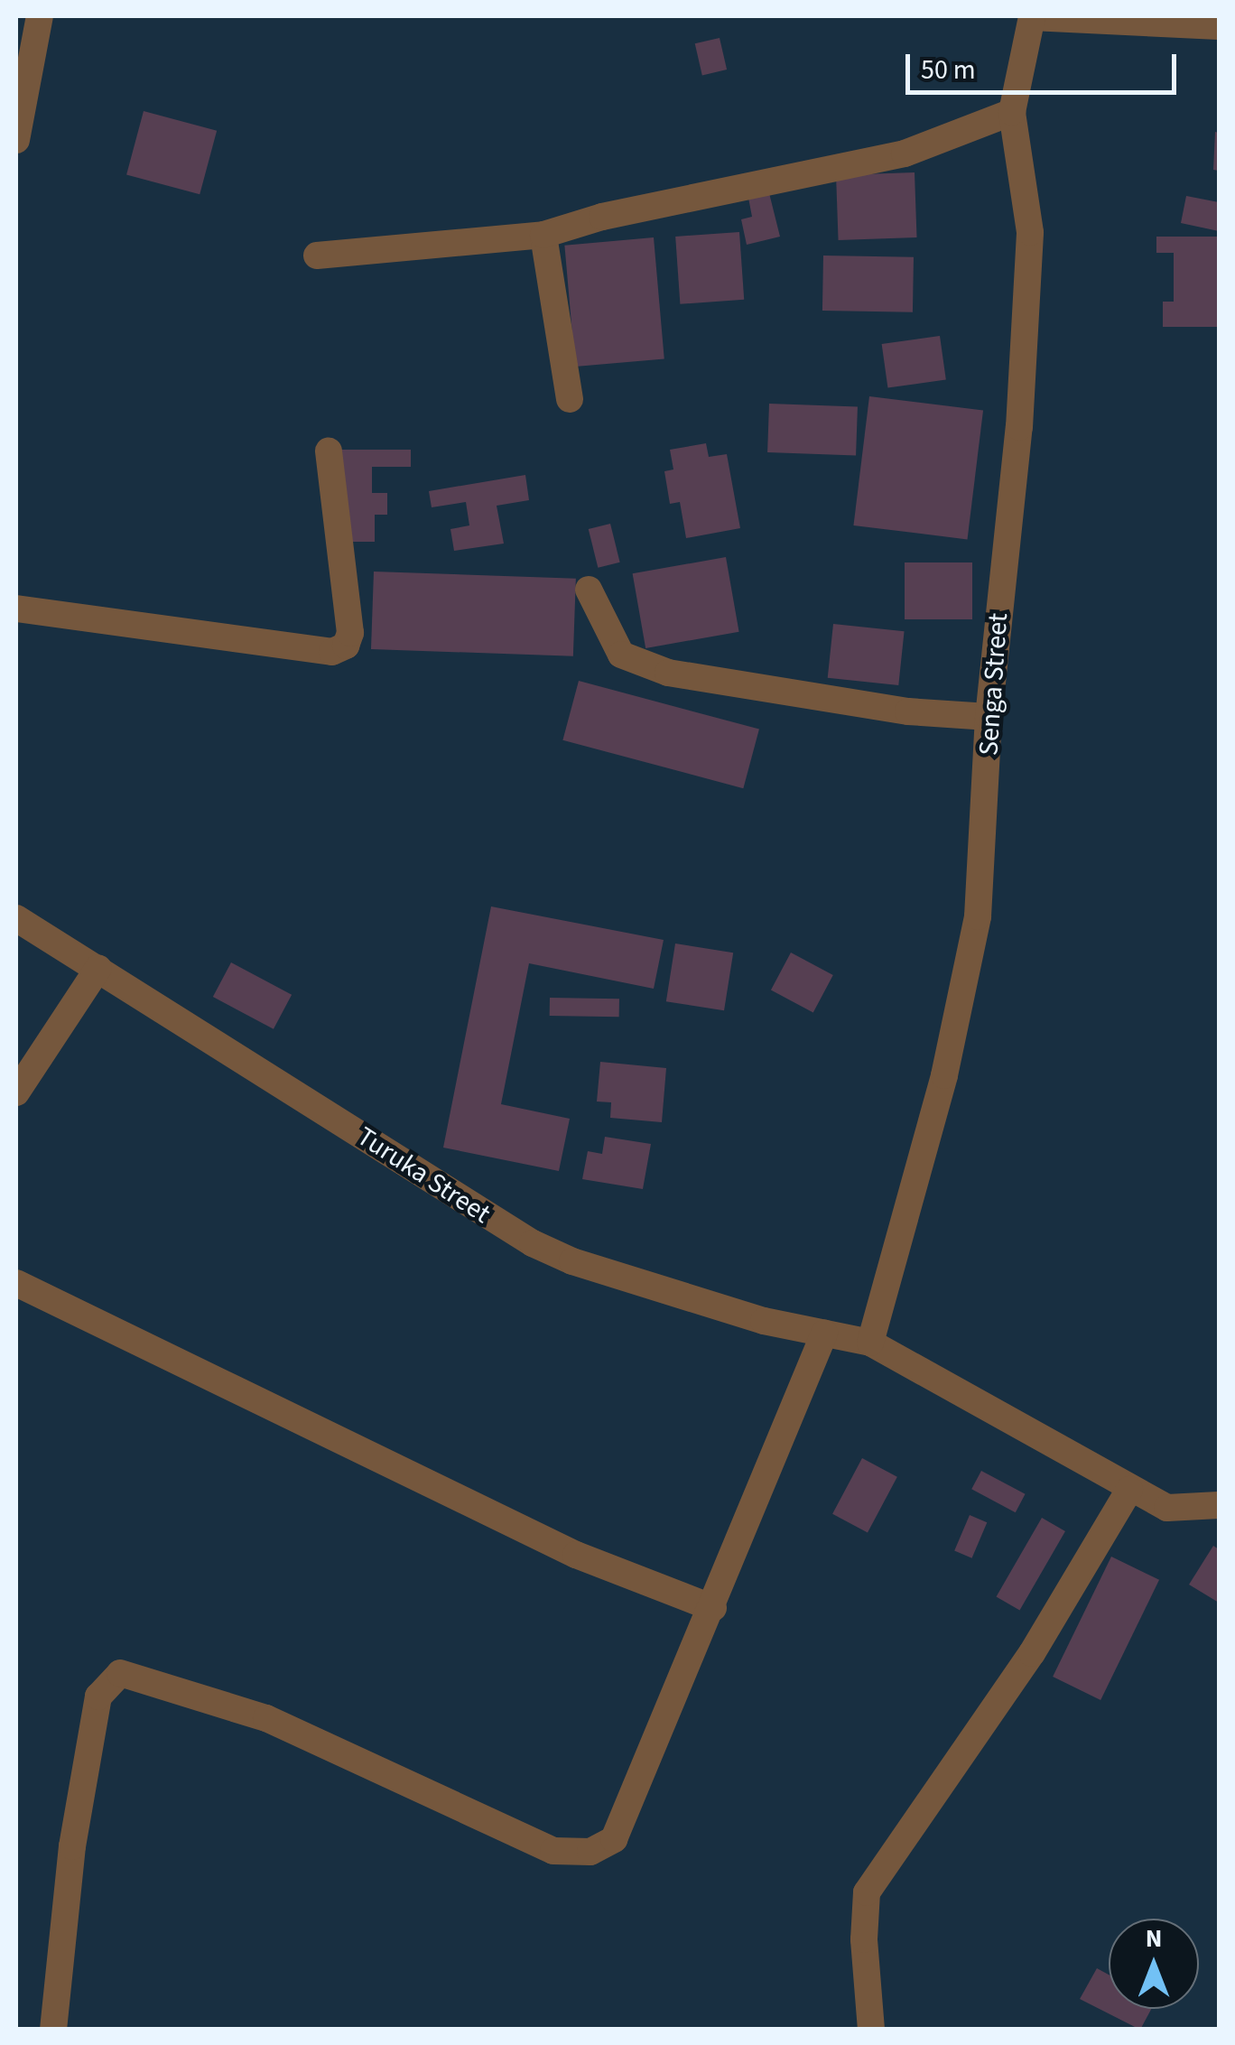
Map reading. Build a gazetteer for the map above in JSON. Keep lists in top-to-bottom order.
{
  "streets": {
    "street": ["Senga Street", "Turuka Street"]
  },
  "crossings": [
    ["Senga Street", "Turuka Street"]
  ],
  "scale_bar": "50 m",
  "north": "top"
}
